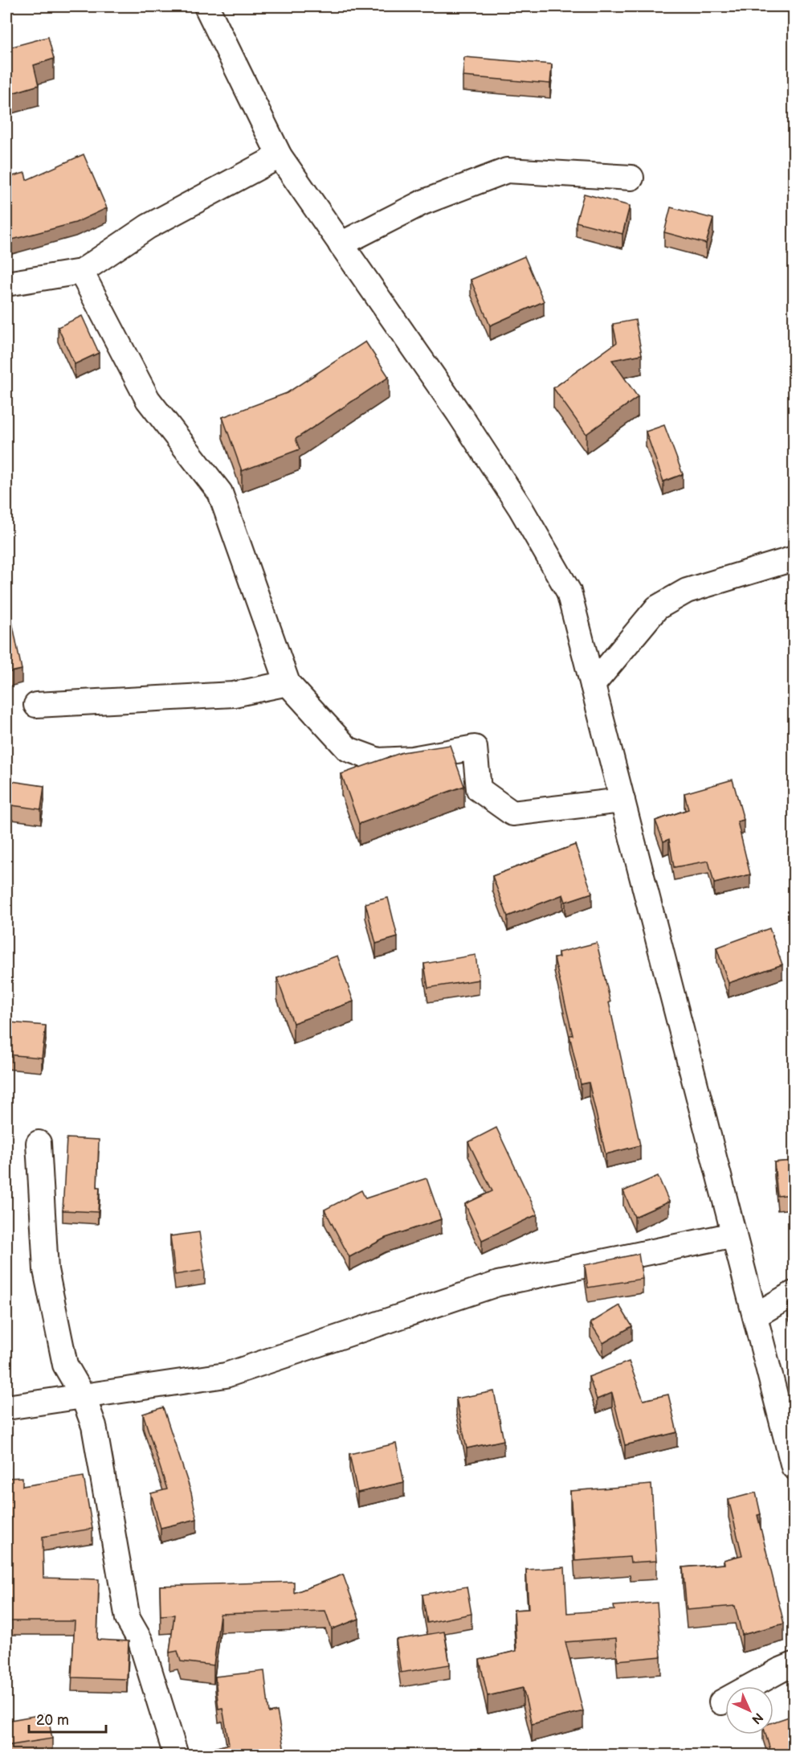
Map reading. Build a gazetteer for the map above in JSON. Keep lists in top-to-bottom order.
{
  "scale_bar": "20 m",
  "north": "bottom right"
}
